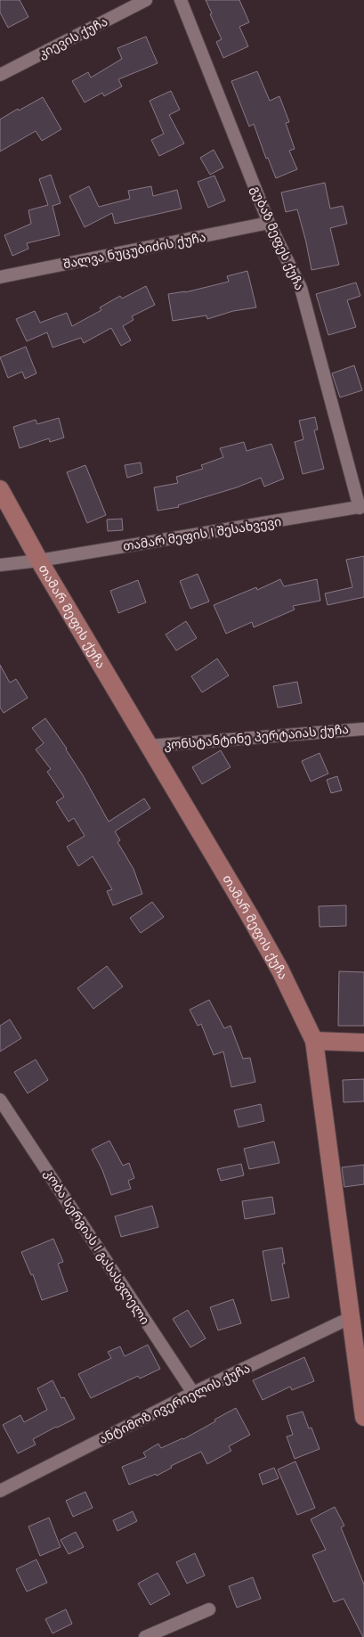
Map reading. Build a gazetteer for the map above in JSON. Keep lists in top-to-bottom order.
{
  "streets": {
    "street": [
      "კიევის ქუჩა",
      "გუბაზ მეფეს ქუჩა",
      "შალვა ნუცუბიძის ქუჩა",
      "თამარ მეფის I შესახვევი",
      "თამარ მეფის ქუჩა",
      "კონსტანტინე პერტაიას ქუჩა",
      "კობა სერგიას I გასასვლელი",
      "ანტიმოზ ივერიელის ქუჩა"
    ]
  },
  "crossings": [
    ["გუბაზ მეფეს ქუჩა", "შალვა ნუცუბიძის ქუჩა"],
    ["გუბაზ მეფეს ქუჩა", "თამარ მეფის I შესახვევი"],
    ["თამარ მეფის I შესახვევი", "თამარ მეფის ქუჩა"],
    ["თამარ მეფის ქუჩა", "კონსტანტინე პერტაიას ქუჩა"],
    ["თამარ მეფის ქუჩა", "ანტიმოზ ივერიელის ქუჩა"],
    ["კობა სერგიას I გასასვლელი", "ანტიმოზ ივერიელის ქუჩა"]
  ]
}
